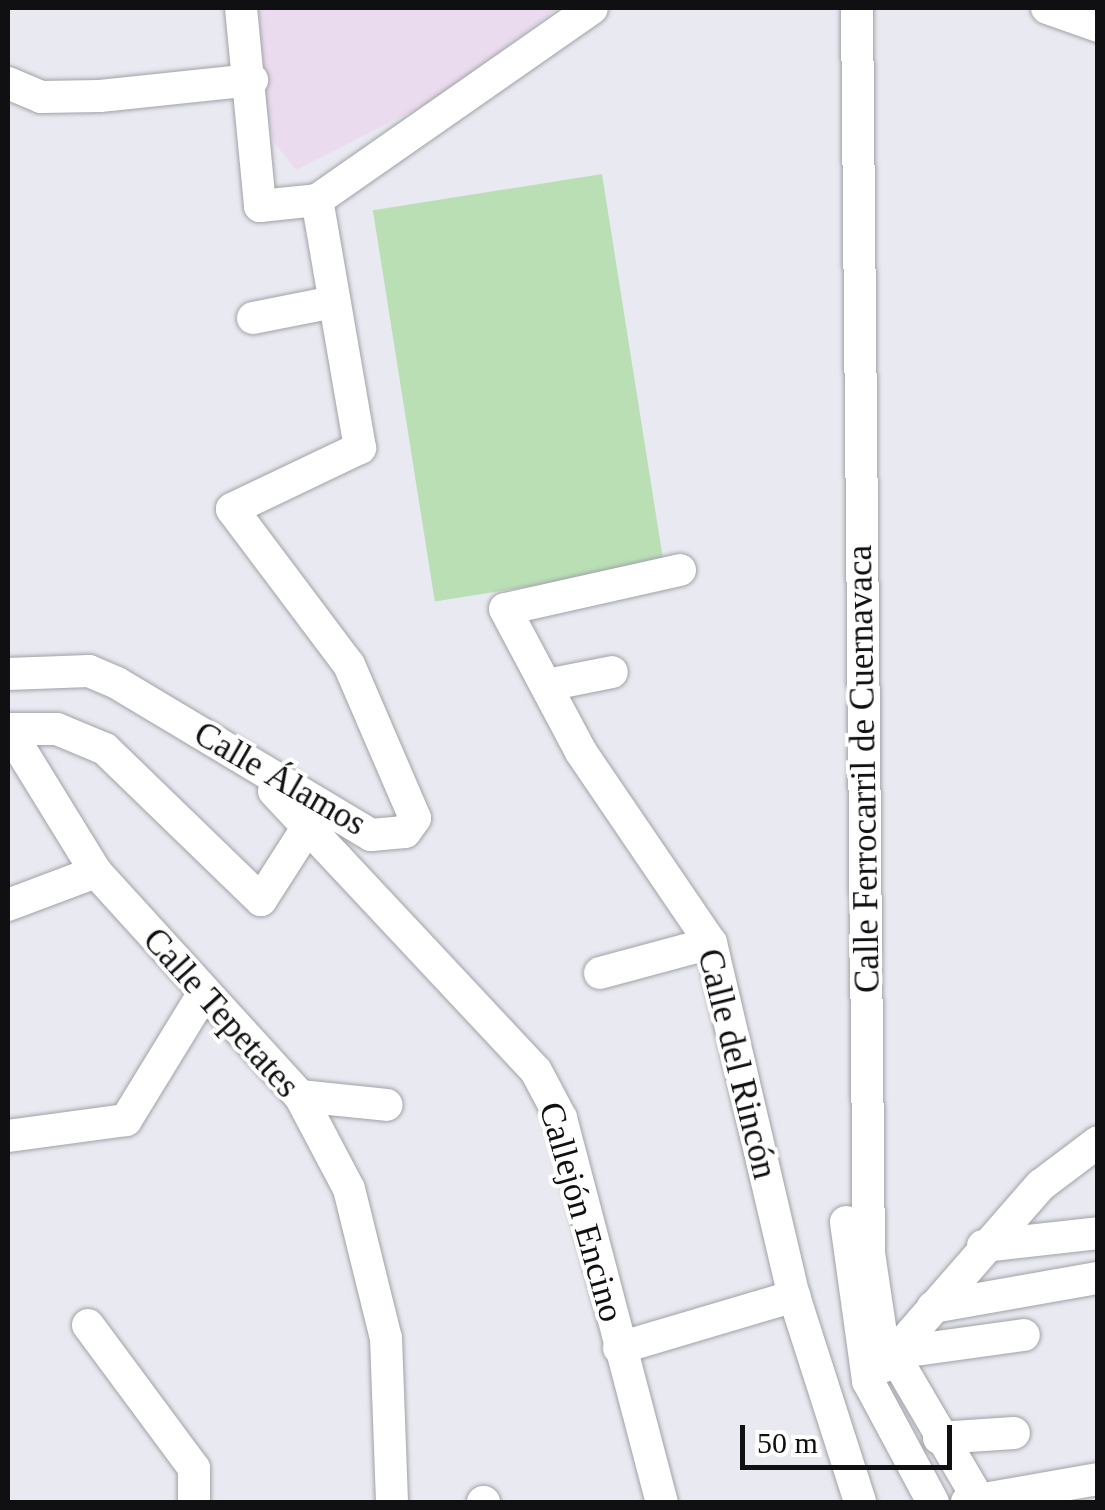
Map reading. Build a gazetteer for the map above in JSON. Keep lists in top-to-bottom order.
{
  "streets": {
    "street": [
      "Calle Ferrocarril de Cuernavaca",
      "Calle Álamos",
      "Calle Tepetates",
      "Calle del Rincón",
      "Callejón Encino"
    ]
  },
  "crossings": [
    ["Calle Álamos", "Callejón Encino"]
  ],
  "scale_bar": "50 m"
}
